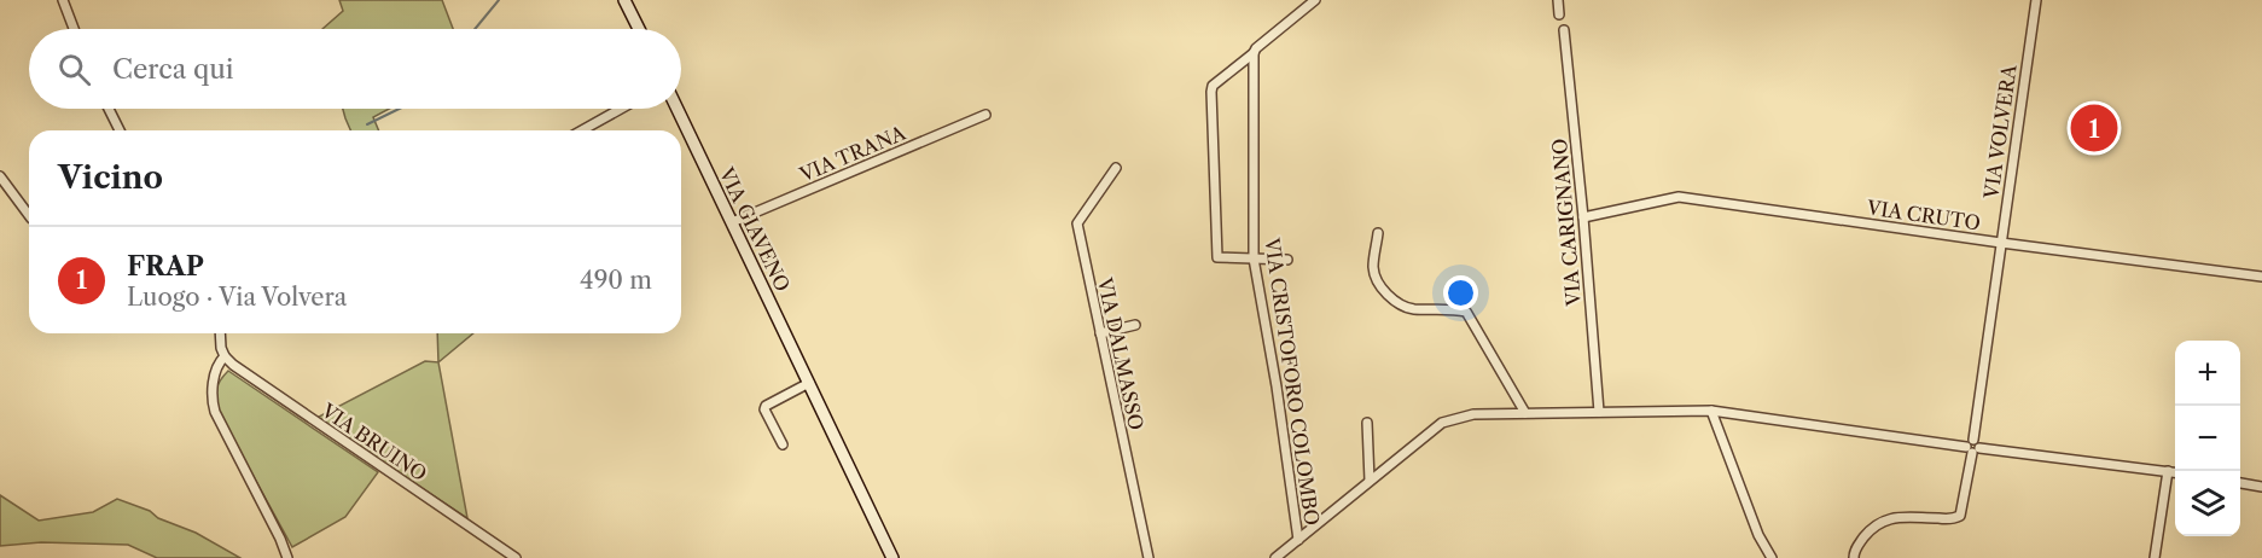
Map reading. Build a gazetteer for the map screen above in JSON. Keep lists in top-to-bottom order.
{
  "streets": {
    "main road": ["VIA GIAVENO"],
    "street": [
      "VIA VOLVERA",
      "VIA TRANA",
      "VIA CRUTO",
      "VIA CARIGNANO",
      "VIA DALMASSO",
      "VIA CRISTOFORO COLOMBO",
      "VIA BRUINO"
    ]
  },
  "crossings": [
    ["VIA VOLVERA", "VIA CRUTO"],
    ["VIA TRANA", "VIA GIAVENO"],
    ["VIA CRUTO", "VIA CARIGNANO"]
  ],
  "page": {
    "search": "Cerca qui",
    "pins": "1",
    "heading": "Vicino",
    "list": [
      {
        "mark": "1",
        "name": "FRAP",
        "note": "Luogo · Via Volvera",
        "value": "490 m"
      }
    ],
    "map_buttons": ["+", "−"]
  }
}
